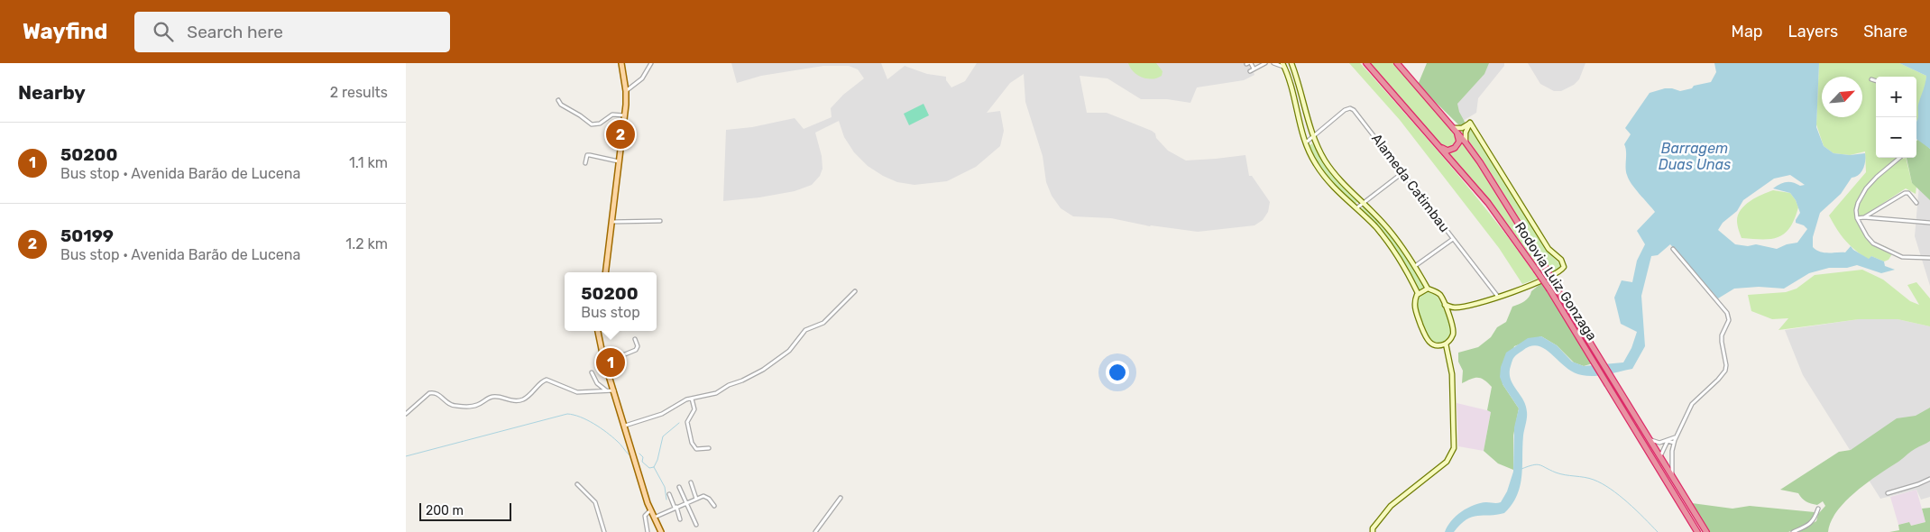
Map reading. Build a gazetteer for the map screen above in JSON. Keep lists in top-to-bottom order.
{
  "streets": {
    "highway": ["Rodovia Luiz Gonzaga"],
    "street": ["Alameda Catimbau"]
  },
  "water": ["Barragem Duas Unas"],
  "scale_bar": "200 m",
  "north": "top right",
  "page": {
    "header": "Wayfind",
    "search": "Search here",
    "nav": ["Map", "Layers", "Share"],
    "heading": ["Nearby", "2 results"],
    "map_buttons": ["+", "−"],
    "pins": ["2", "1"],
    "list": [
      {
        "mark": "1",
        "name": "50200",
        "note": "Bus stop · Avenida Barão de Lucena",
        "value": "1.1 km"
      },
      {
        "mark": "2",
        "name": "50199",
        "note": "Bus stop · Avenida Barão de Lucena",
        "value": "1.2 km"
      }
    ],
    "popup": ["50200", "Bus stop"],
    "scale": "200 m"
  }
}
